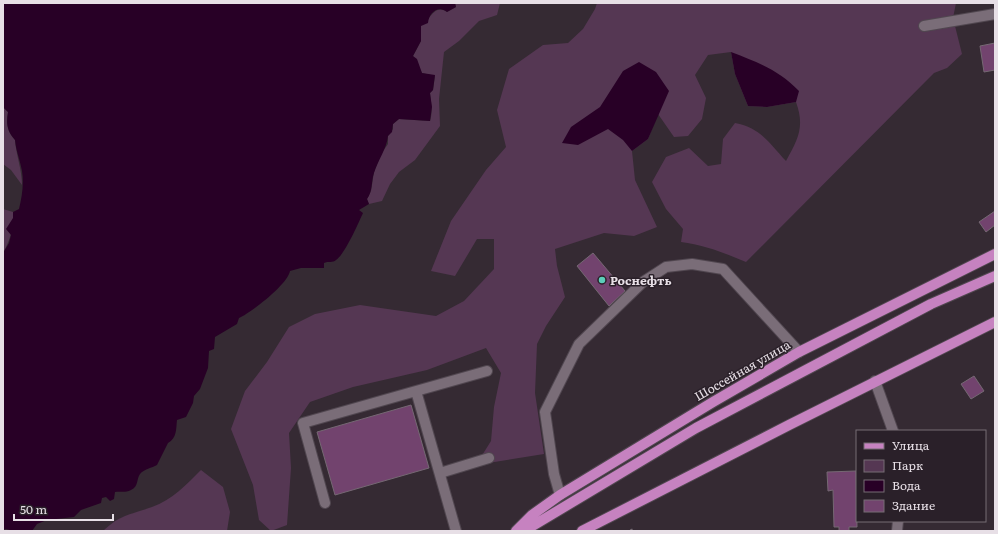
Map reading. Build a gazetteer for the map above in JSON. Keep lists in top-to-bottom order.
{
  "streets": {
    "main road": ["Шоссейная улица"]
  },
  "places": ["Роснефть"],
  "legend": [
    "Улица",
    "Парк",
    "Вода",
    "Здание"
  ],
  "scale_bar": "50 m"
}
